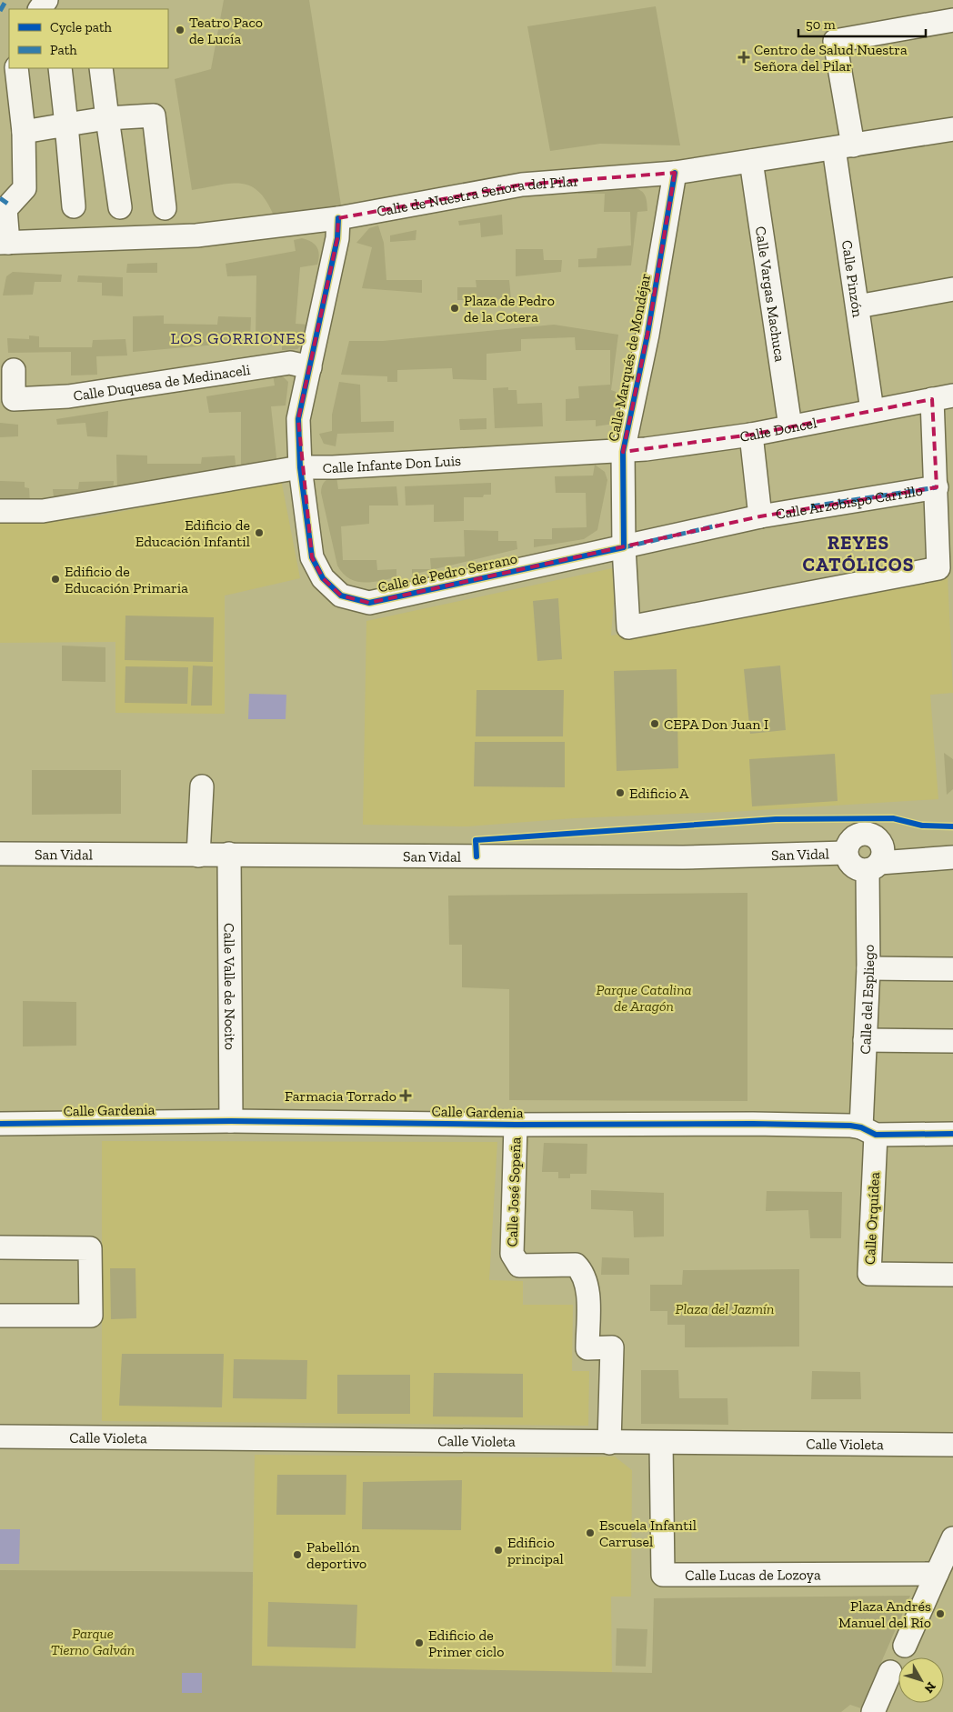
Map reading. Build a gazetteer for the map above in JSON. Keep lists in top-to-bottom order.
{
  "streets": {
    "street": [
      "Calle de Nuestra Señora del Pilar",
      "Calle Pinzón",
      "Calle Vargas Machuca",
      "Calle Marqués de Mondéjar",
      "Calle Duquesa de Medinaceli",
      "Calle Doncel",
      "Calle Infante Don Luis",
      "Calle Arzobispo Carrillo",
      "Calle de Pedro Serrano",
      "San Vidal",
      "Calle Valle de Nocito",
      "Calle del Espliego",
      "Calle Gardenia",
      "Calle José Sopeña",
      "Calle Orquídea",
      "Calle Violeta",
      "Calle Lucas de Lozoya"
    ]
  },
  "crossings": [
    ["Calle de Nuestra Señora del Pilar", "Calle Pinzón"],
    ["Calle de Nuestra Señora del Pilar", "Calle Vargas Machuca"],
    ["Calle de Nuestra Señora del Pilar", "Calle Marqués de Mondéjar"],
    ["Calle de Nuestra Señora del Pilar", "Calle de Pedro Serrano"],
    ["Calle Pinzón", "Calle Doncel"],
    ["Calle Vargas Machuca", "Calle Doncel"],
    ["Calle Marqués de Mondéjar", "Calle Doncel"],
    ["Calle Marqués de Mondéjar", "Calle Infante Don Luis"],
    ["Calle Marqués de Mondéjar", "Calle Arzobispo Carrillo"],
    ["Calle Marqués de Mondéjar", "Calle de Pedro Serrano"],
    ["Calle Duquesa de Medinaceli", "Calle de Pedro Serrano"],
    ["Calle Doncel", "Calle Infante Don Luis"],
    ["Calle Doncel", "Calle Arzobispo Carrillo"],
    ["Calle Infante Don Luis", "Calle de Pedro Serrano"],
    ["Calle Arzobispo Carrillo", "Calle de Pedro Serrano"],
    ["San Vidal", "Calle Valle de Nocito"],
    ["San Vidal", "Calle del Espliego"],
    ["Calle Valle de Nocito", "Calle Gardenia"],
    ["Calle del Espliego", "Calle Gardenia"],
    ["Calle del Espliego", "Calle Orquídea"],
    ["Calle Gardenia", "Calle José Sopeña"],
    ["Calle Gardenia", "Calle Orquídea"],
    ["Calle José Sopeña", "Calle Violeta"],
    ["Calle Violeta", "Calle Lucas de Lozoya"]
  ],
  "districts": ["LOS GORRIONES", "REYES CATÓLICOS"],
  "parks": ["Parque Catalina de Aragón", "Plaza del Jazmín", "Parque Tierno Galván"],
  "places": {
    "other": [
      "Teatro Paco de Lucía",
      "Plaza de Pedro de la Cotera",
      "Edificio de Educación Infantil",
      "Edificio de Educación Primaria",
      "CEPA Don Juan I",
      "Edificio A",
      "Escuela Infantil Carrusel",
      "Edificio principal",
      "Pabellón deportivo",
      "Plaza Andrés Manuel del Río",
      "Edificio de Primer ciclo"
    ],
    "health": ["Centro de Salud Nuestra Señora del Pilar", "Farmacia Torrado"]
  },
  "legend": ["Cycle path", "Path"],
  "scale_bar": "50 m",
  "north": "bottom right"
}
